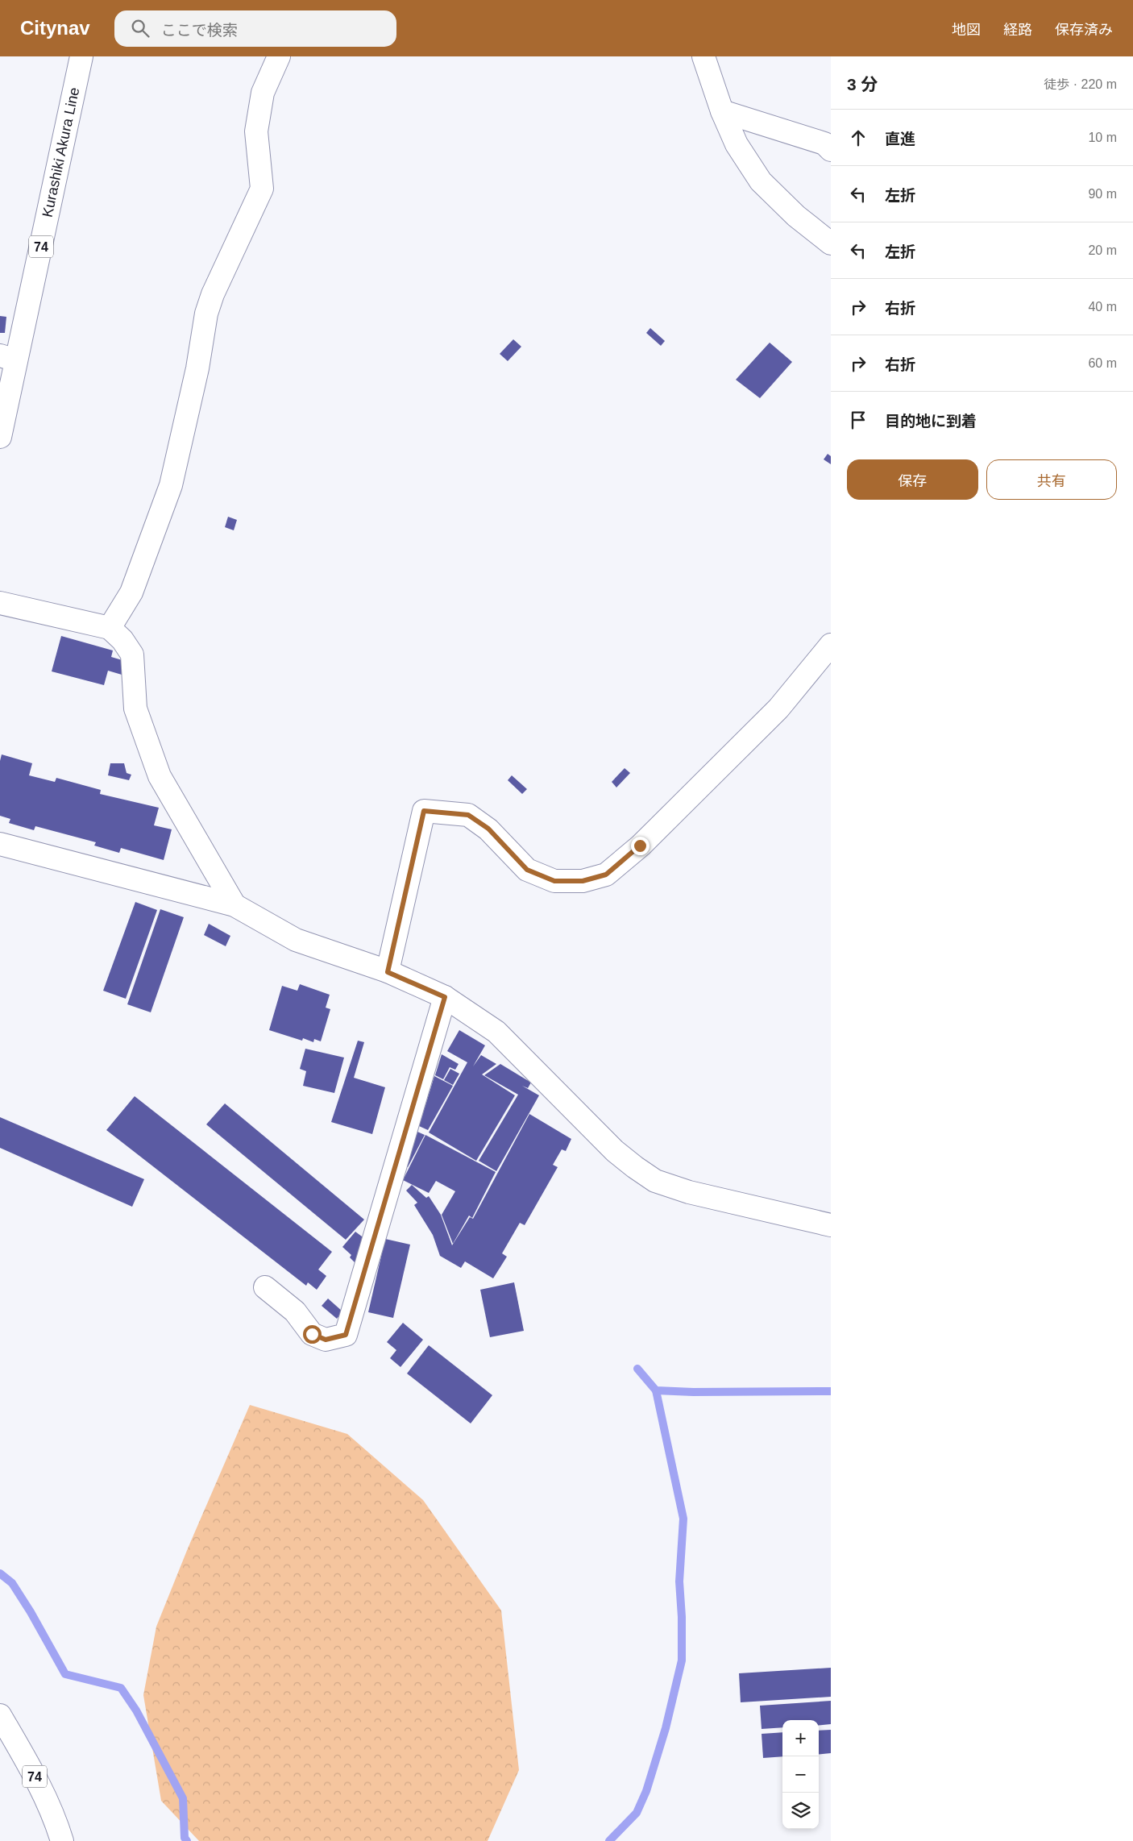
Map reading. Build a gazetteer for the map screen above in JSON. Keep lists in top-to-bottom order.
{
  "streets": {
    "street": ["Kurashiki Akura Line", "74"]
  },
  "page": {
    "header": "Citynav",
    "search": "ここで検索",
    "nav": ["地図", "経路", "保存済み"],
    "heading": ["3 分", "徒歩 · 220 m"],
    "list": [
      ["直進", "10 m"],
      ["左折", "90 m"],
      ["左折", "20 m"],
      ["右折", "40 m"],
      ["右折", "60 m"],
      "目的地に到着"
    ],
    "buttons": ["保存", "共有"],
    "map_buttons": ["+", "−"]
  }
}
